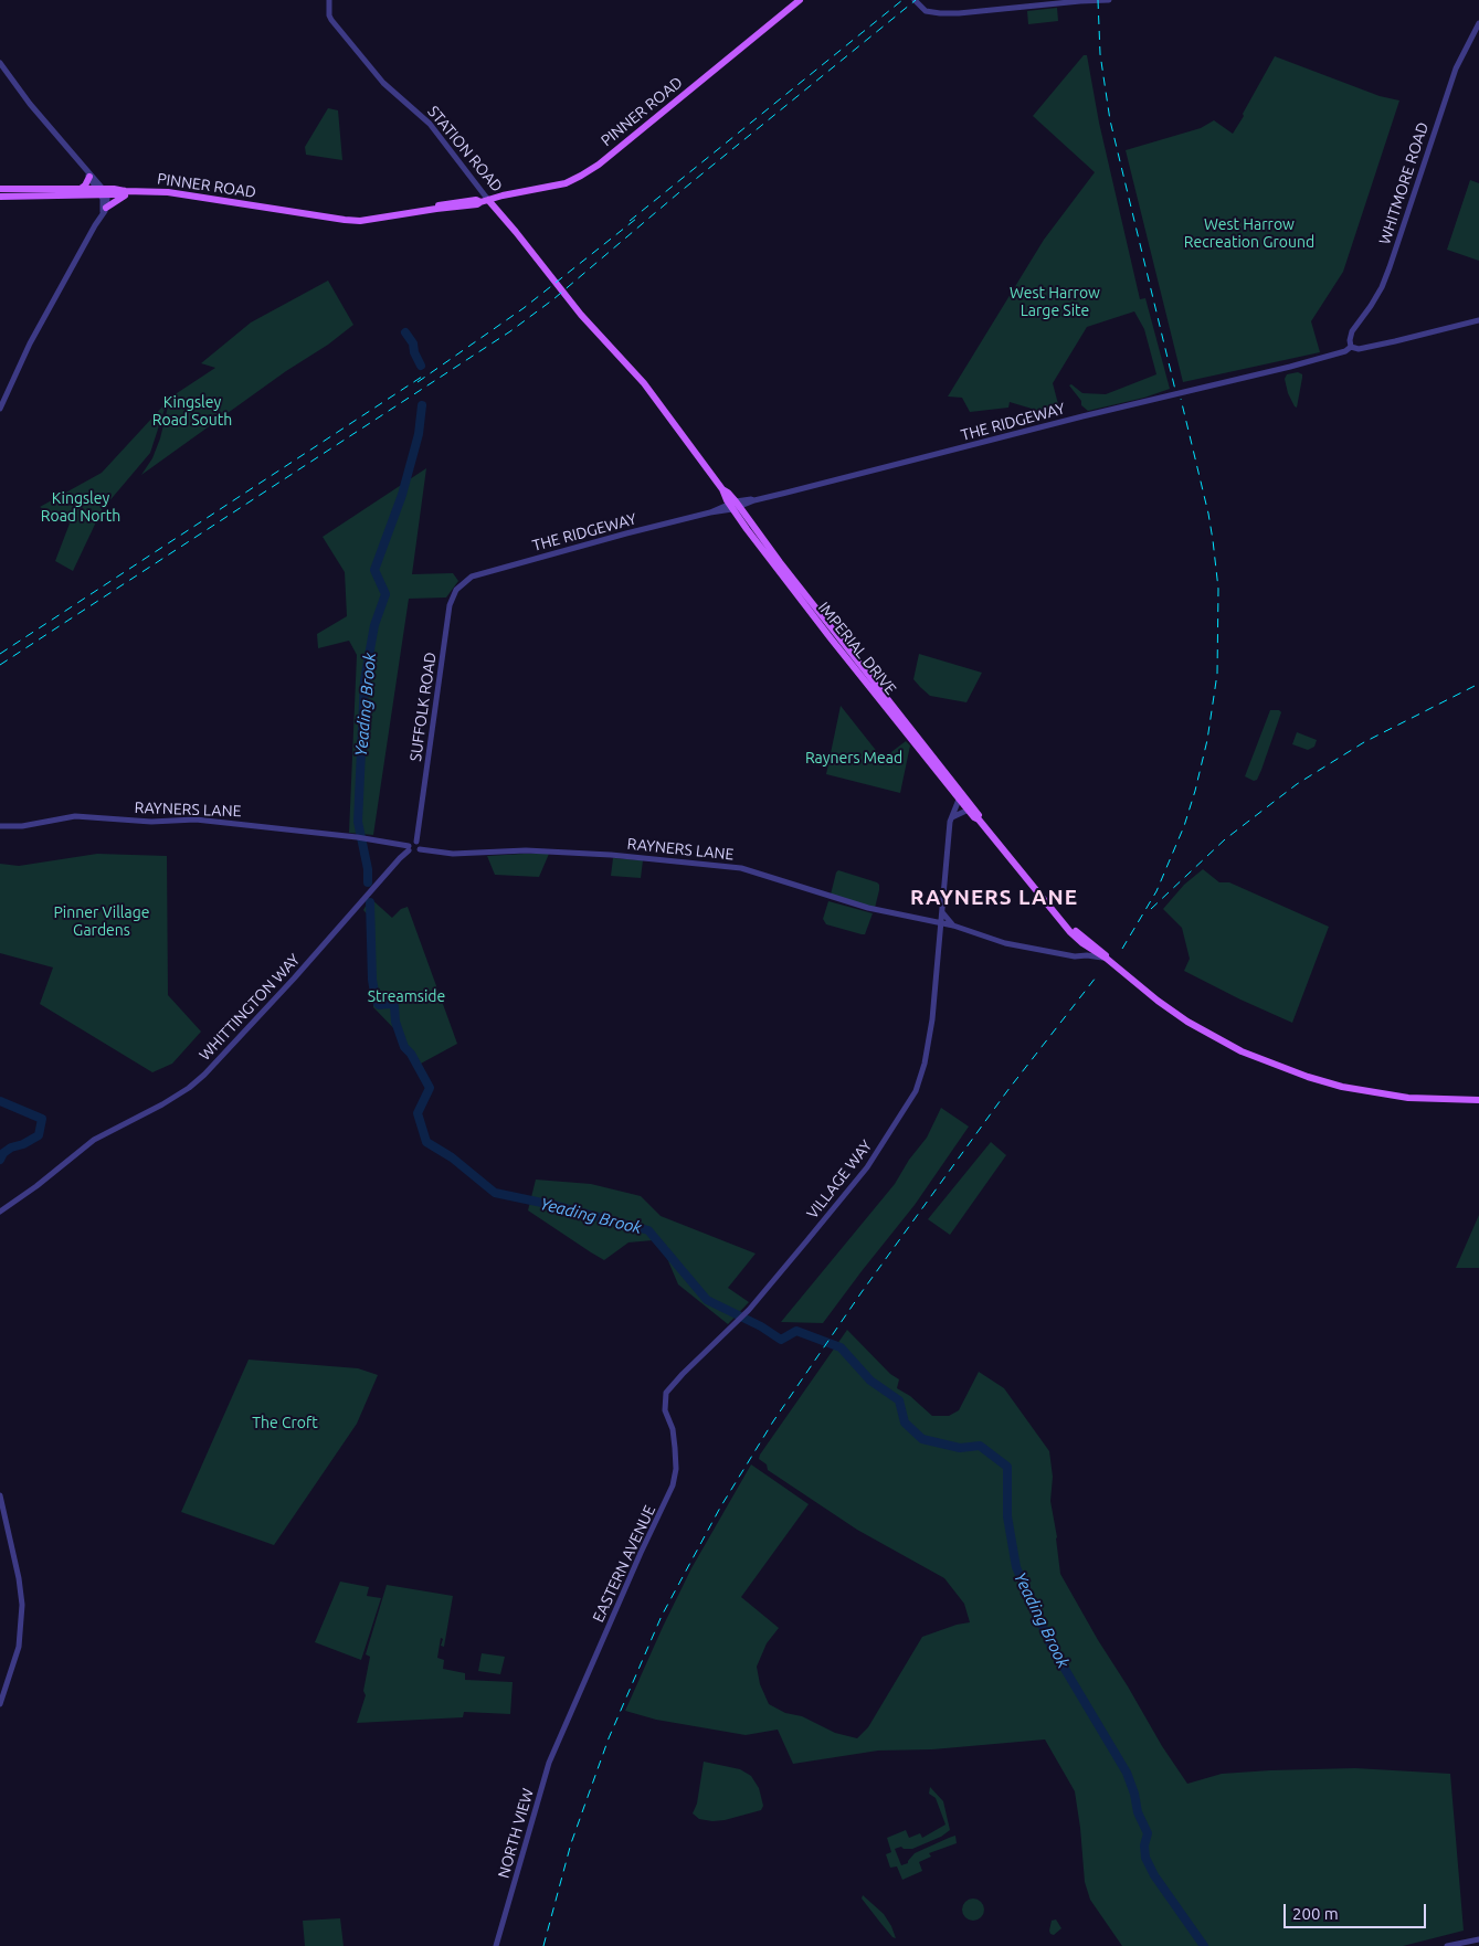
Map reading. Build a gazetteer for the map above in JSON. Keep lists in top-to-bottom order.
{
  "streets": {
    "main road": ["PINNER ROAD", "STATION ROAD", "IMPERIAL DRIVE"],
    "street": [
      "WHITMORE ROAD",
      "THE RIDGEWAY",
      "SUFFOLK ROAD",
      "RAYNERS LANE",
      "WHITTINGTON WAY",
      "VILLAGE WAY",
      "EASTERN AVENUE",
      "NORTH VIEW"
    ]
  },
  "crossings": [
    ["PINNER ROAD", "STATION ROAD"],
    ["STATION ROAD", "IMPERIAL DRIVE"],
    ["WHITMORE ROAD", "THE RIDGEWAY"],
    ["THE RIDGEWAY", "IMPERIAL DRIVE"],
    ["THE RIDGEWAY", "SUFFOLK ROAD"],
    ["IMPERIAL DRIVE", "RAYNERS LANE"],
    ["SUFFOLK ROAD", "RAYNERS LANE"],
    ["SUFFOLK ROAD", "WHITTINGTON WAY"],
    ["RAYNERS LANE", "WHITTINGTON WAY"],
    ["RAYNERS LANE", "VILLAGE WAY"],
    ["VILLAGE WAY", "EASTERN AVENUE"],
    ["EASTERN AVENUE", "NORTH VIEW"]
  ],
  "districts": ["RAYNERS LANE"],
  "water": ["Yeading Brook"],
  "parks": [
    "West Harrow Recreation Ground",
    "West Harrow Large Site",
    "Kingsley Road South",
    "Kingsley Road North",
    "Rayners Mead",
    "Pinner Village Gardens",
    "Streamside",
    "The Croft"
  ],
  "scale_bar": "200 m"
}
